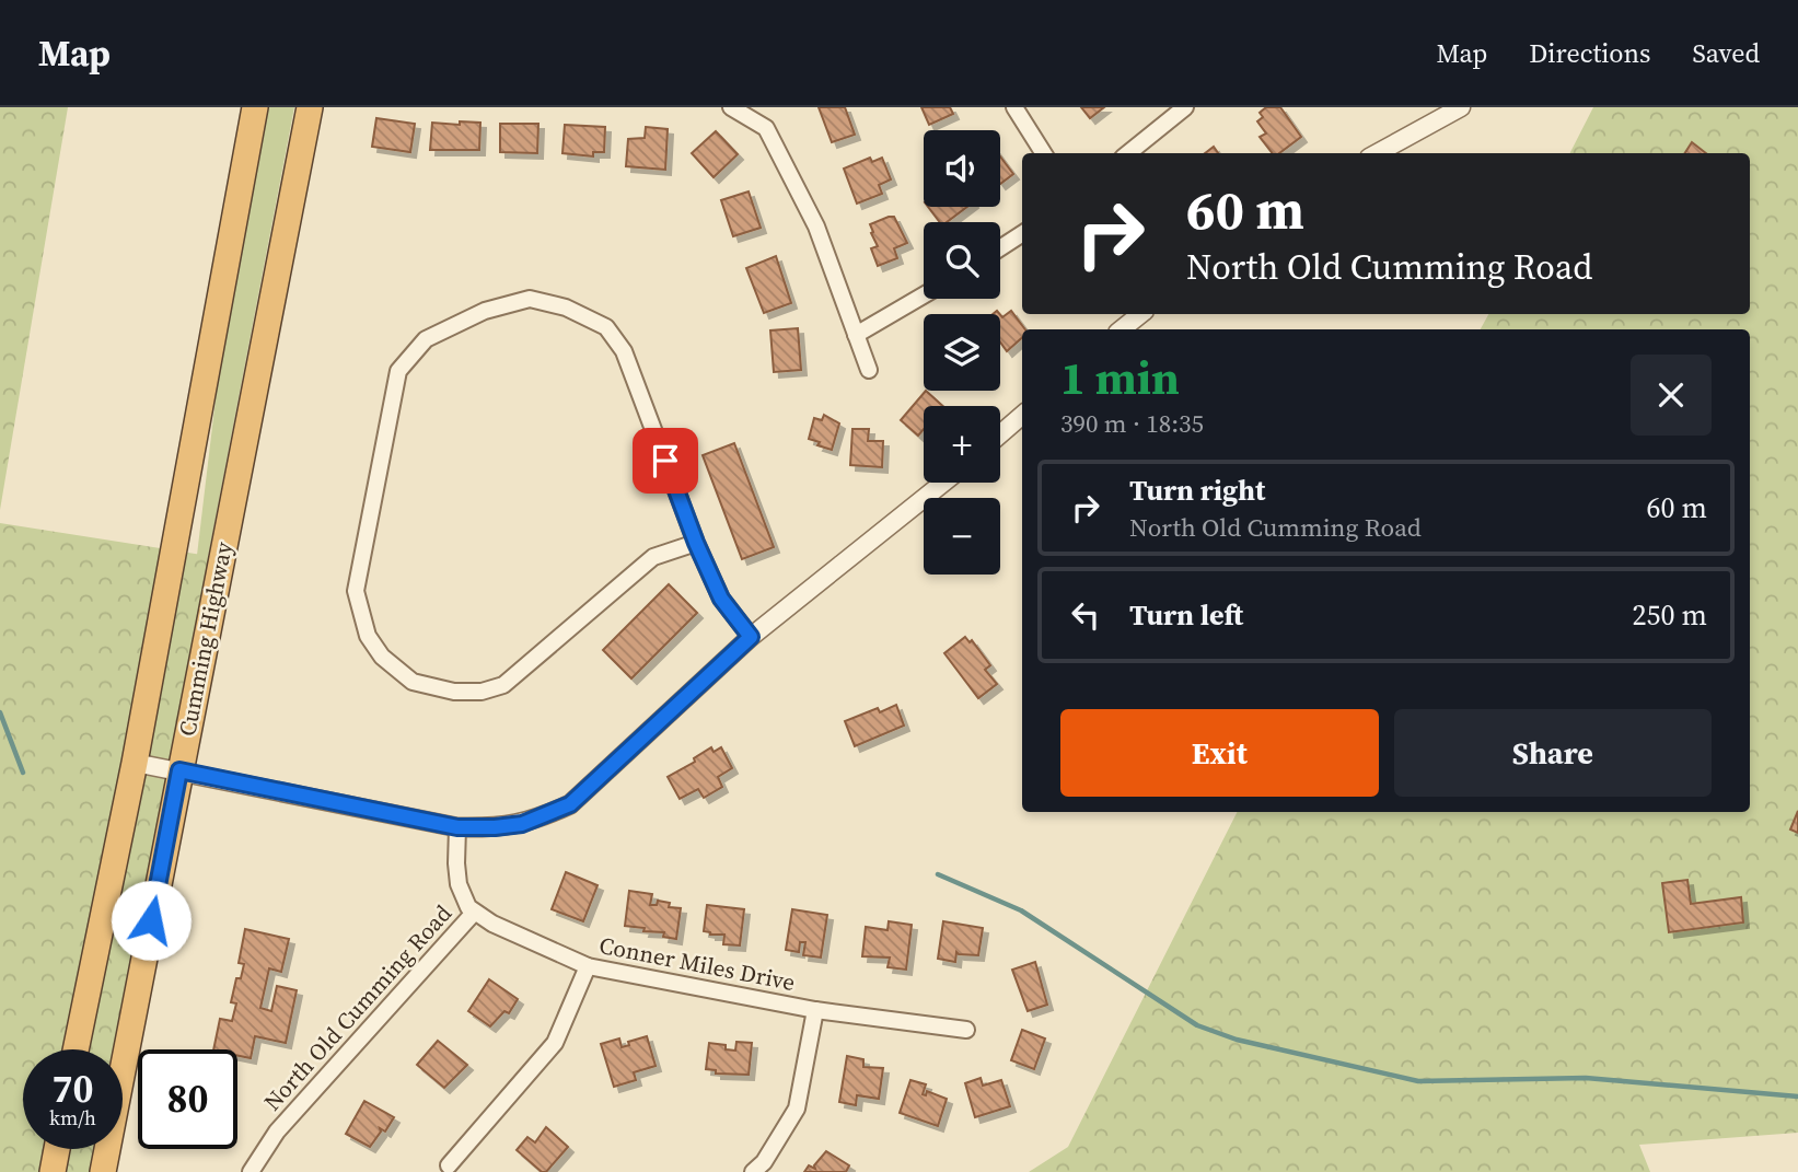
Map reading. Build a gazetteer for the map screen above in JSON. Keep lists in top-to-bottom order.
{
  "streets": {
    "highway": ["Cumming Highway"],
    "street": ["Conner Miles Drive", "North Old Cumming Road"]
  },
  "crossings": [
    ["Conner Miles Drive", "North Old Cumming Road"]
  ],
  "page": {
    "header": "Map",
    "nav": ["Map", "Directions", "Saved"],
    "map_buttons": ["+", "−"],
    "turn": ["60 m", "North Old Cumming Road"],
    "heading": ["1 min", "390 m · 18:35"],
    "list": [
      {
        "name": "Turn right",
        "note": "North Old Cumming Road",
        "value": "60 m"
      },
      {
        "name": "Turn left",
        "value": "250 m"
      }
    ],
    "buttons": ["Exit", "Share"],
    "speed": "70 km/h",
    "limit": "80"
  }
}
